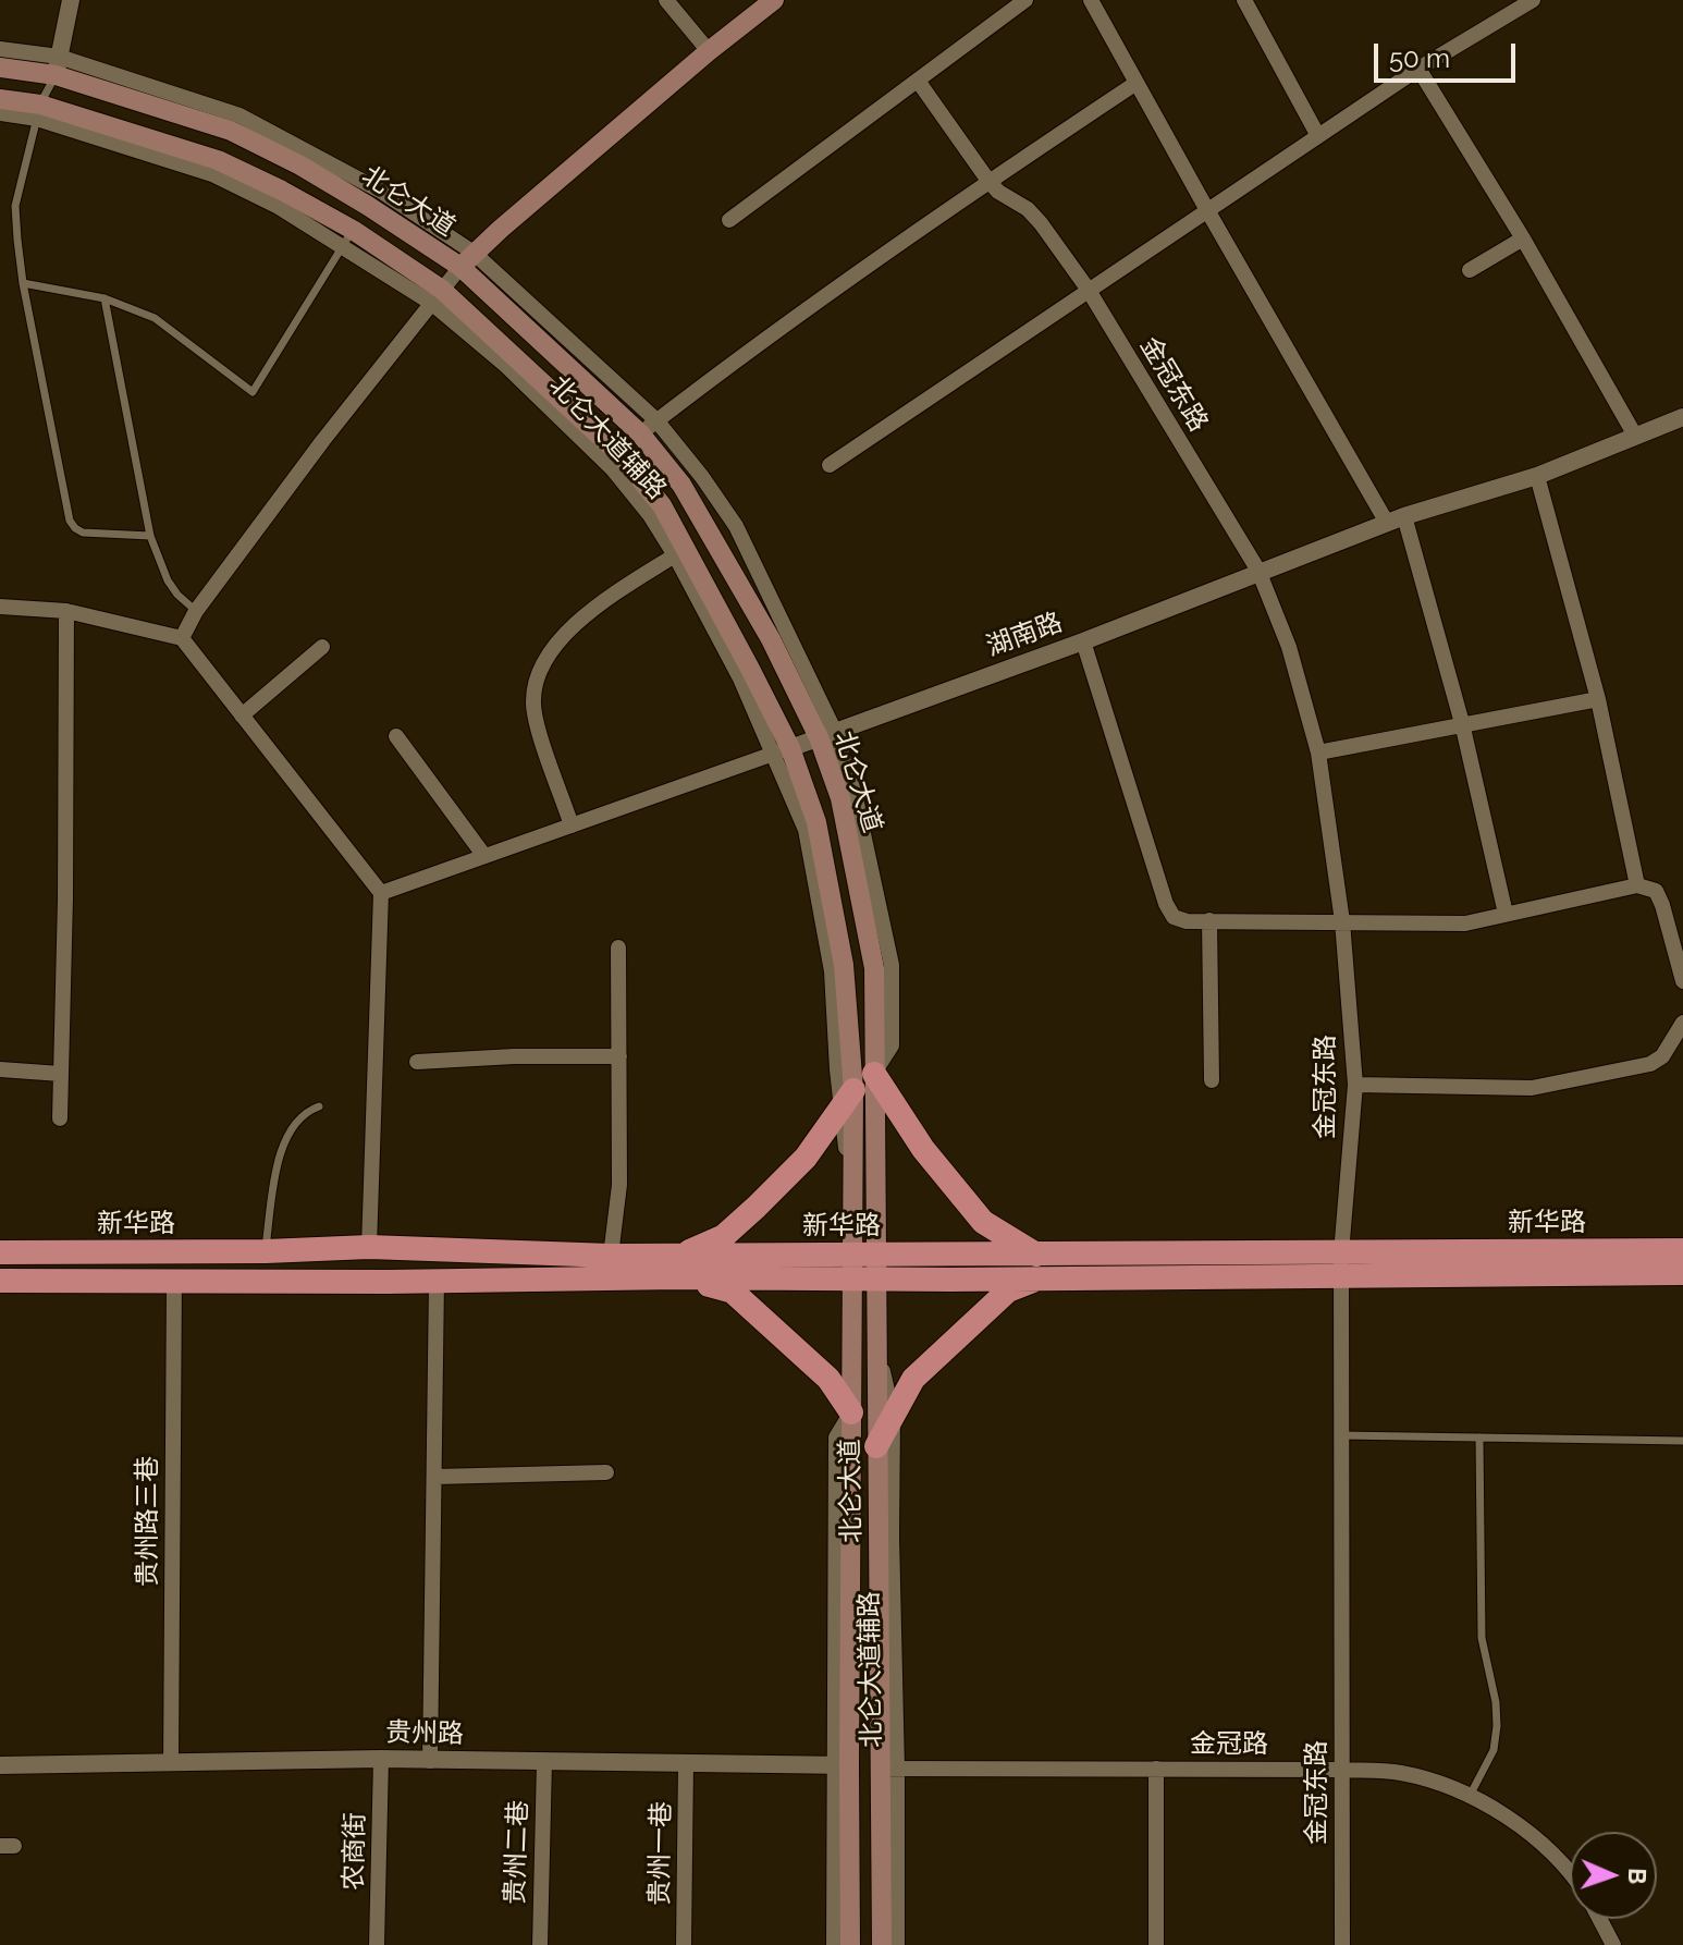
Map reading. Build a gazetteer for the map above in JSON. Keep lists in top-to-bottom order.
{
  "streets": {
    "main road": ["北仑大道", "新华路"],
    "street": [
      "金冠东路",
      "北仑大道辅路",
      "湖南路",
      "贵州路三巷",
      "贵州路",
      "金冠路",
      "农商街",
      "贵州二巷",
      "贵州一巷"
    ]
  },
  "crossings": [
    ["北仑大道", "北仑大道辅路"],
    ["北仑大道", "湖南路"],
    ["北仑大道", "新华路"],
    ["北仑大道", "贵州路"],
    ["北仑大道", "金冠路"],
    ["金冠东路", "湖南路"],
    ["金冠东路", "新华路"],
    ["金冠东路", "金冠路"],
    ["北仑大道辅路", "湖南路"],
    ["北仑大道辅路", "贵州路"],
    ["北仑大道辅路", "金冠路"],
    ["新华路", "贵州路三巷"],
    ["贵州路三巷", "贵州路"],
    ["贵州路", "农商街"],
    ["贵州路", "贵州二巷"],
    ["贵州路", "贵州一巷"]
  ],
  "scale_bar": "50 m",
  "north": "right"
}
